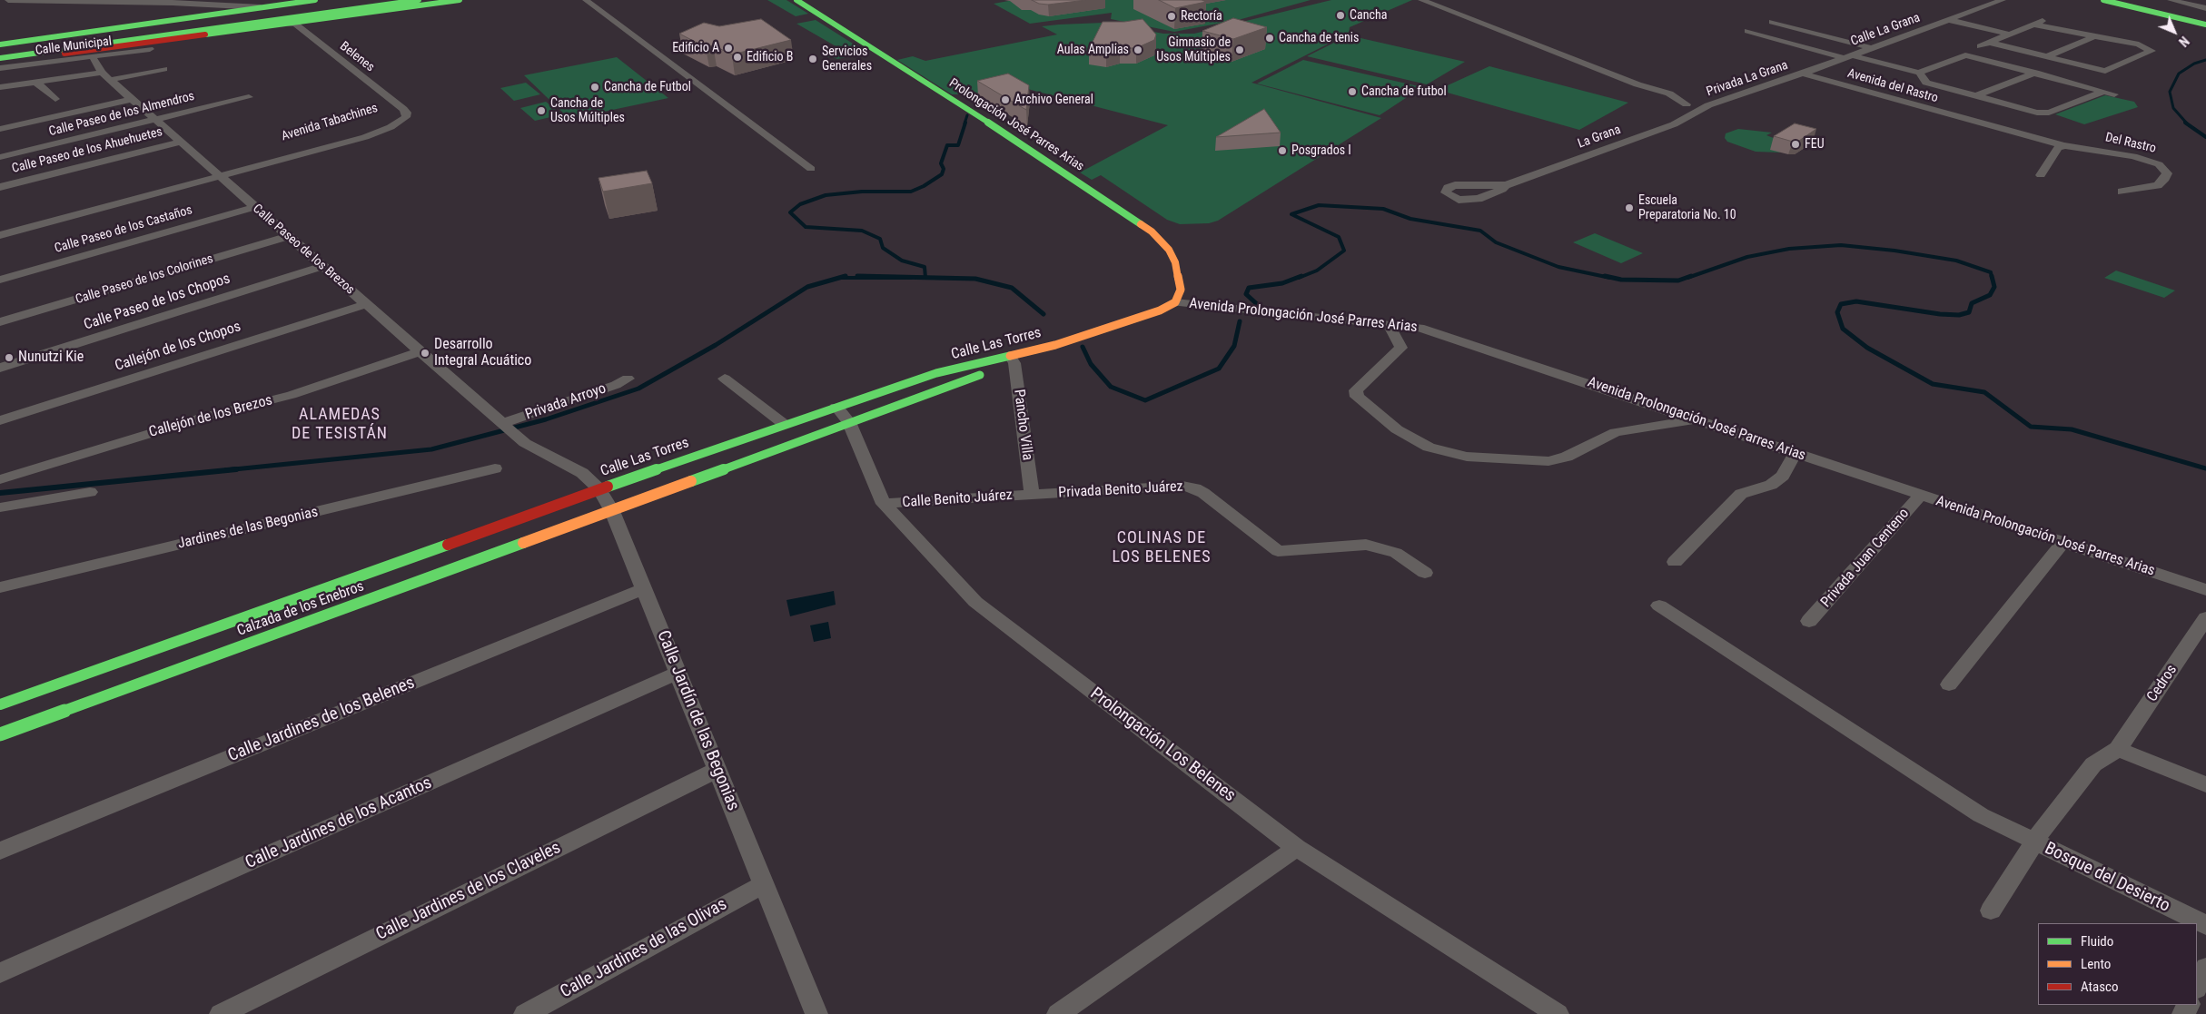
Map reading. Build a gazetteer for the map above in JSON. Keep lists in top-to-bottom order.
{
  "streets": {
    "main road": ["Prolongación José Parres Arias", "Calle Las Torres", "Calzada de los Enebros"],
    "street": [
      "Calle La Grana",
      "Calle Municipal",
      "Belenes",
      "Privada La Grana",
      "Avenida del Rastro",
      "Calle Paseo de los Almendros",
      "Avenida Tabachines",
      "La Grana",
      "Del Rastro",
      "Calle Paseo de los Ahuehuetes",
      "Calle Paseo de los Castaños",
      "Calle Paseo de los Brezos",
      "Calle Paseo de los Colorines",
      "Calle Paseo de los Chopos",
      "Avenida Prolongación José Parres Arias",
      "Callejón de los Chopos",
      "Privada Arroyo",
      "Callejón de los Brezos",
      "Pancho Villa",
      "Privada Benito Juárez",
      "Calle Benito Juárez",
      "Jardines de las Begonias",
      "Privada Juan Centeno",
      "Cedros",
      "Calle Jardines de los Belenes",
      "Calle Jardín de las Begonias",
      "Prolongación Los Belenes",
      "Calle Jardines de los Acantos",
      "Bosque del Desierto",
      "Calle Jardines de los Claveles",
      "Calle Jardines de las Olivas"
    ]
  },
  "crossings": [
    ["Calle La Grana", "Privada La Grana"],
    ["Calle La Grana", "Avenida del Rastro"],
    ["Calle Municipal", "Calle Paseo de los Brezos"],
    ["Belenes", "Avenida Tabachines"],
    ["Privada La Grana", "Avenida del Rastro"],
    ["Privada La Grana", "La Grana"],
    ["Avenida del Rastro", "Del Rastro"],
    ["Calle Paseo de los Almendros", "Calle Paseo de los Brezos"],
    ["Avenida Tabachines", "Calle Paseo de los Brezos"],
    ["Prolongación José Parres Arias", "Avenida Prolongación José Parres Arias"],
    ["Prolongación José Parres Arias", "Calle Las Torres"],
    ["Calle Paseo de los Ahuehuetes", "Calle Paseo de los Brezos"],
    ["Calle Paseo de los Castaños", "Calle Paseo de los Brezos"],
    ["Calle Paseo de los Brezos", "Calle Paseo de los Colorines"],
    ["Calle Paseo de los Brezos", "Calle Paseo de los Chopos"],
    ["Calle Paseo de los Brezos", "Callejón de los Chopos"],
    ["Calle Paseo de los Brezos", "Privada Arroyo"],
    ["Calle Paseo de los Brezos", "Callejón de los Brezos"],
    ["Calle Paseo de los Brezos", "Calle Jardín de las Begonias"],
    ["Avenida Prolongación José Parres Arias", "Calle Las Torres"],
    ["Avenida Prolongación José Parres Arias", "Privada Juan Centeno"],
    ["Calle Las Torres", "Pancho Villa"],
    ["Calle Las Torres", "Calzada de los Enebros"],
    ["Calle Las Torres", "Calle Jardín de las Begonias"],
    ["Calle Las Torres", "Prolongación Los Belenes"],
    ["Pancho Villa", "Privada Benito Juárez"],
    ["Pancho Villa", "Calle Benito Juárez"],
    ["Privada Benito Juárez", "Calle Benito Juárez"],
    ["Calle Benito Juárez", "Prolongación Los Belenes"],
    ["Calzada de los Enebros", "Calle Jardín de las Begonias"],
    ["Calle Jardines de los Belenes", "Calle Jardín de las Begonias"],
    ["Calle Jardín de las Begonias", "Calle Jardines de los Acantos"],
    ["Calle Jardín de las Begonias", "Calle Jardines de los Claveles"],
    ["Calle Jardín de las Begonias", "Calle Jardines de las Olivas"]
  ],
  "districts": ["ALAMEDAS DE TESISTÁN", "COLINAS DE LOS BELENES"],
  "places": [
    "Cancha",
    "Rectoría",
    "Cancha de tenis",
    "Edificio A",
    "Aulas Amplias",
    "Gimnasio de Usos Múltiples",
    "Edificio B",
    "Servicios Generales",
    "Cancha de Futbol",
    "Cancha de futbol",
    "Archivo General",
    "Cancha de Usos Múltiples",
    "FEU",
    "Posgrados I",
    "Escuela Preparatoria No. 10",
    "Desarrollo Integral Acuático",
    "Nunutzi Kie"
  ],
  "legend": ["Fluido", "Lento", "Atasco"],
  "north": "bottom right"
}
